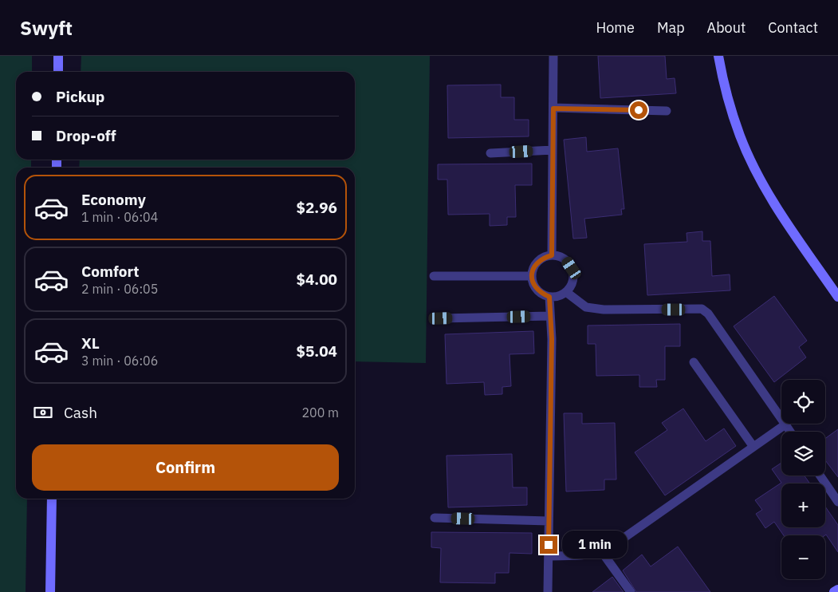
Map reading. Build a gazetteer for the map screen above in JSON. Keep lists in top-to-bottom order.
{
  "page": {
    "header": "Swyft",
    "nav": [
      "Home",
      "Map",
      "About",
      "Contact"
    ],
    "banner": ["Pickup", "Drop-off"],
    "list": [
      {
        "name": "Economy",
        "note": "1 min · 06:04",
        "value": "$2.96"
      },
      {
        "name": "Comfort",
        "note": "2 min · 06:05",
        "value": "$4.00"
      },
      {
        "name": "XL",
        "note": "3 min · 06:06",
        "value": "$5.04"
      }
    ],
    "map_buttons": ["+", "−"],
    "pay": ["Cash", "200 m"],
    "buttons": "Confirm",
    "bubble": "1 min"
  }
}
